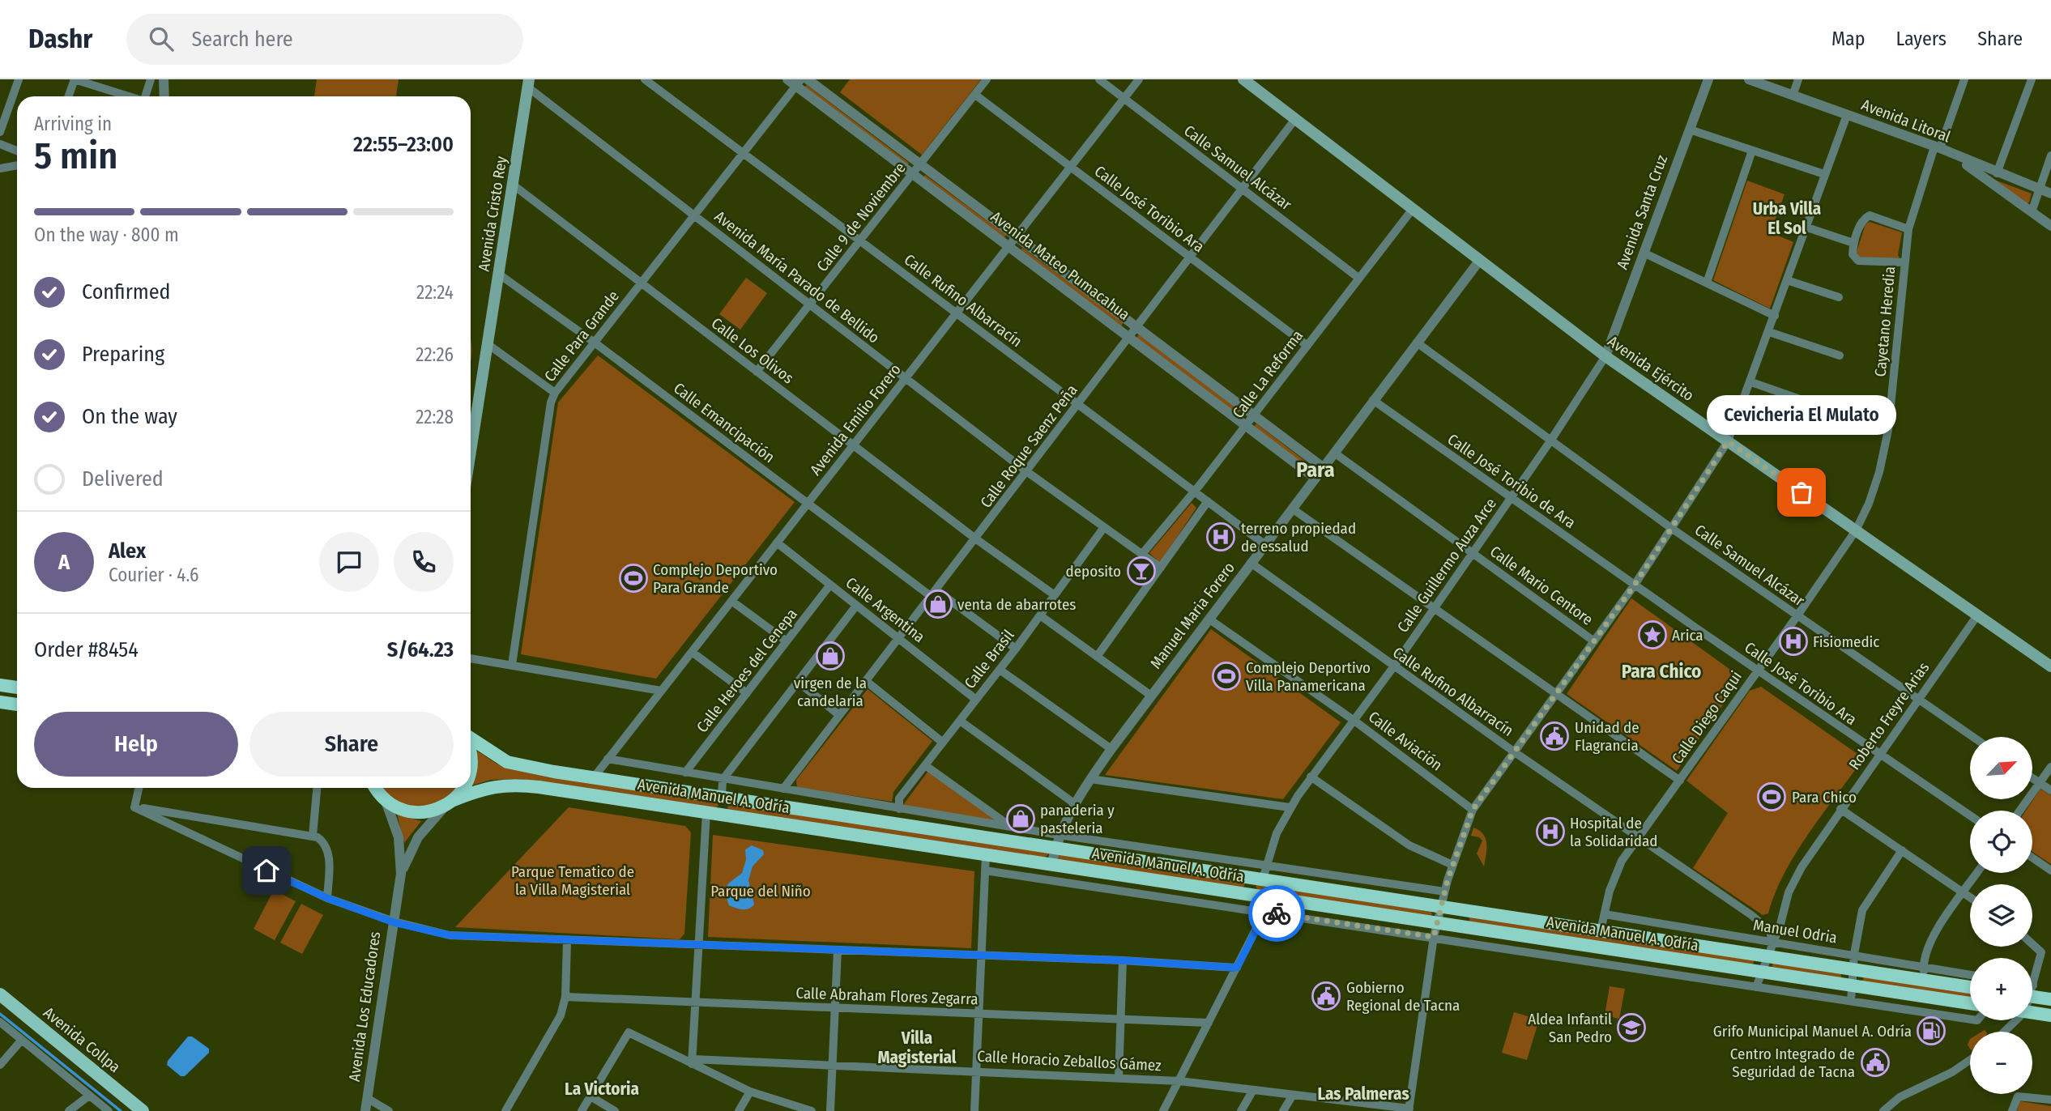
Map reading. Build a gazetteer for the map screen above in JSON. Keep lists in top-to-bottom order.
{
  "streets": {
    "highway": ["Avenida Manuel A. Odría"],
    "main road": ["Avenida Cristo Rey", "Avenida Ejército", "Avenida Collpa"],
    "street": [
      "Avenida Litoral",
      "Calle Samuel Alcázar",
      "Calle José Toribio Ara",
      "Avenida Santa Cruz",
      "Calle 9 de Noviembre",
      "Avenida Mateo Pumacahua",
      "Avenida María Parado de Bellido",
      "Calle Rufino Albarracín",
      "Cayetano Heredia",
      "Calle Para Grande",
      "Calle Los Olivos",
      "Calle La Reforma",
      "Avenida Emilio Forero",
      "Calle Emancipación",
      "Calle Roque Saenz Peña",
      "Calle José Toribio de Ara",
      "Calle Guillermo Auza Arce",
      "Calle Mario Centore",
      "Calle Argentina",
      "Manuel Maria Forero",
      "Calle Brasil",
      "Calle Heroes del Cenepa",
      "Roberto Freyre Arias",
      "Calle Diego Caqui",
      "Calle Aviación",
      "Manuel Odria",
      "Calle Abraham Flores Zegarra",
      "Avenida Los Educadores",
      "Calle Horacio Zeballos Gámez"
    ]
  },
  "crossings": [
    ["Avenida Litoral", "Cayetano Heredia"],
    ["Calle Samuel Alcázar", "Calle La Reforma"],
    ["Calle Samuel Alcázar", "Avenida Emilio Forero"],
    ["Calle Samuel Alcázar", "Calle Roque Saenz Peña"],
    ["Calle Samuel Alcázar", "Calle Guillermo Auza Arce"],
    ["Calle Samuel Alcázar", "Manuel Maria Forero"],
    ["Calle Samuel Alcázar", "Roberto Freyre Arias"],
    ["Calle Samuel Alcázar", "Calle Diego Caqui"],
    ["Calle José Toribio Ara", "Calle 9 de Noviembre"],
    ["Calle José Toribio Ara", "Calle La Reforma"],
    ["Calle José Toribio Ara", "Avenida Emilio Forero"],
    ["Calle José Toribio Ara", "Calle Roque Saenz Peña"],
    ["Calle José Toribio Ara", "Calle José Toribio de Ara"],
    ["Calle José Toribio Ara", "Roberto Freyre Arias"],
    ["Calle José Toribio Ara", "Calle Diego Caqui"],
    ["Avenida Santa Cruz", "Avenida Ejército"],
    ["Avenida Santa Cruz", "Calle Guillermo Auza Arce"],
    ["Avenida Cristo Rey", "Avenida María Parado de Bellido"],
    ["Avenida Cristo Rey", "Calle Los Olivos"],
    ["Avenida Cristo Rey", "Calle Emancipación"],
    ["Calle 9 de Noviembre", "Avenida Mateo Pumacahua"],
    ["Calle 9 de Noviembre", "Avenida María Parado de Bellido"],
    ["Calle 9 de Noviembre", "Calle Rufino Albarracín"],
    ["Calle 9 de Noviembre", "Calle Los Olivos"],
    ["Avenida Mateo Pumacahua", "Calle Para Grande"],
    ["Avenida Mateo Pumacahua", "Calle La Reforma"],
    ["Avenida Mateo Pumacahua", "Avenida Emilio Forero"],
    ["Avenida Mateo Pumacahua", "Calle Roque Saenz Peña"],
    ["Avenida Mateo Pumacahua", "Manuel Maria Forero"],
    ["Avenida María Parado de Bellido", "Calle Para Grande"],
    ["Avenida María Parado de Bellido", "Calle La Reforma"],
    ["Avenida María Parado de Bellido", "Avenida Emilio Forero"],
    ["Avenida María Parado de Bellido", "Calle Roque Saenz Peña"],
    ["Avenida María Parado de Bellido", "Calle Brasil"],
    ["Calle Rufino Albarracín", "Calle Para Grande"],
    ["Calle Rufino Albarracín", "Calle La Reforma"],
    ["Calle Rufino Albarracín", "Avenida Emilio Forero"],
    ["Calle Rufino Albarracín", "Calle Roque Saenz Peña"],
    ["Calle Rufino Albarracín", "Calle Guillermo Auza Arce"],
    ["Calle Rufino Albarracín", "Manuel Maria Forero"],
    ["Calle Rufino Albarracín", "Roberto Freyre Arias"],
    ["Calle Rufino Albarracín", "Calle Diego Caqui"],
    ["Calle Rufino Albarracín", "Manuel Odria"],
    ["Cayetano Heredia", "Avenida Ejército"],
    ["Cayetano Heredia", "Calle Diego Caqui"],
    ["Calle Para Grande", "Calle Los Olivos"],
    ["Calle Para Grande", "Calle Emancipación"],
    ["Calle Los Olivos", "Avenida Emilio Forero"],
    ["Calle Los Olivos", "Calle Roque Saenz Peña"],
    ["Calle Los Olivos", "Calle Brasil"],
    ["Avenida Ejército", "Calle La Reforma"],
    ["Avenida Ejército", "Calle Roque Saenz Peña"],
    ["Avenida Ejército", "Calle Guillermo Auza Arce"],
    ["Avenida Ejército", "Manuel Maria Forero"],
    ["Avenida Ejército", "Roberto Freyre Arias"],
    ["Avenida Ejército", "Calle Diego Caqui"],
    ["Avenida Emilio Forero", "Calle Emancipación"],
    ["Avenida Emilio Forero", "Calle Argentina"],
    ["Avenida Emilio Forero", "Avenida Manuel A. Odría"],
    ["Calle Emancipación", "Calle Roque Saenz Peña"],
    ["Calle Emancipación", "Calle Brasil"],
    ["Calle Roque Saenz Peña", "Calle Argentina"],
    ["Calle Roque Saenz Peña", "Avenida Manuel A. Odría"],
    ["Calle José Toribio de Ara", "Calle Guillermo Auza Arce"],
    ["Calle José Toribio de Ara", "Manuel Maria Forero"],
    ["Calle Guillermo Auza Arce", "Calle Mario Centore"],
    ["Calle Guillermo Auza Arce", "Calle Aviación"],
    ["Calle Guillermo Auza Arce", "Avenida Manuel A. Odría"],
    ["Calle Mario Centore", "Manuel Maria Forero"],
    ["Calle Argentina", "Calle Brasil"],
    ["Calle Argentina", "Calle Heroes del Cenepa"],
    ["Manuel Maria Forero", "Calle Aviación"],
    ["Manuel Maria Forero", "Avenida Manuel A. Odría"],
    ["Calle Brasil", "Avenida Manuel A. Odría"],
    ["Calle Heroes del Cenepa", "Avenida Manuel A. Odría"],
    ["Roberto Freyre Arias", "Avenida Manuel A. Odría"],
    ["Roberto Freyre Arias", "Manuel Odria"],
    ["Calle Diego Caqui", "Avenida Manuel A. Odría"],
    ["Calle Diego Caqui", "Manuel Odria"],
    ["Avenida Manuel A. Odría", "Manuel Odria"],
    ["Avenida Manuel A. Odría", "Avenida Los Educadores"]
  ],
  "districts": [
    "Urba Villa El Sol",
    "Para",
    "Para Chico",
    "Villa Magisterial",
    "La Victoria",
    "Las Palmeras"
  ],
  "parks": ["Parque Tematico de la Villa Magisterial", "Parque del Niño"],
  "places": {
    "other": ["Cevicheria El Mulato"],
    "hospital": ["terreno propiedad de essalud", "Fisiomedic", "Hospital de la Solidaridad"],
    "bar": ["deposito"],
    "sports": ["Complejo Deportivo Para Grande", "Complejo Deportivo Villa Panamericana", "Para Chico"],
    "shop": ["venta de abarrotes", "virgen de la candelaria", "panaderia y pasteleria"],
    "place": ["Arica"],
    "public building": ["Unidad de Flagrancia", "Gobierno Regional de Tacna", "Centro Integrado de Seguridad de Tacna"],
    "school or university": ["Aldea Infantil San Pedro"],
    "fuel station": ["Grifo Municipal Manuel A. Odría"]
  },
  "north": "top right",
  "page": {
    "header": "Dashr",
    "search": "Search here",
    "nav": ["Map", "Layers", "Share"],
    "heading": ["5 min", "Arriving in", "22:55–23:00"],
    "panel": [
      "Alex",
      "Courier · 4.6",
      "Order #8454",
      "S/64.23"
    ],
    "bar": "On the way · 800 m",
    "list": [
      ["Confirmed", "22:24"],
      ["Preparing", "22:26"],
      ["On the way", "22:28"],
      "Delivered"
    ],
    "bubble": "Cevicheria El Mulato",
    "round": "A",
    "buttons": ["Help", "Share"],
    "map_buttons": ["+", "−"]
  }
}
